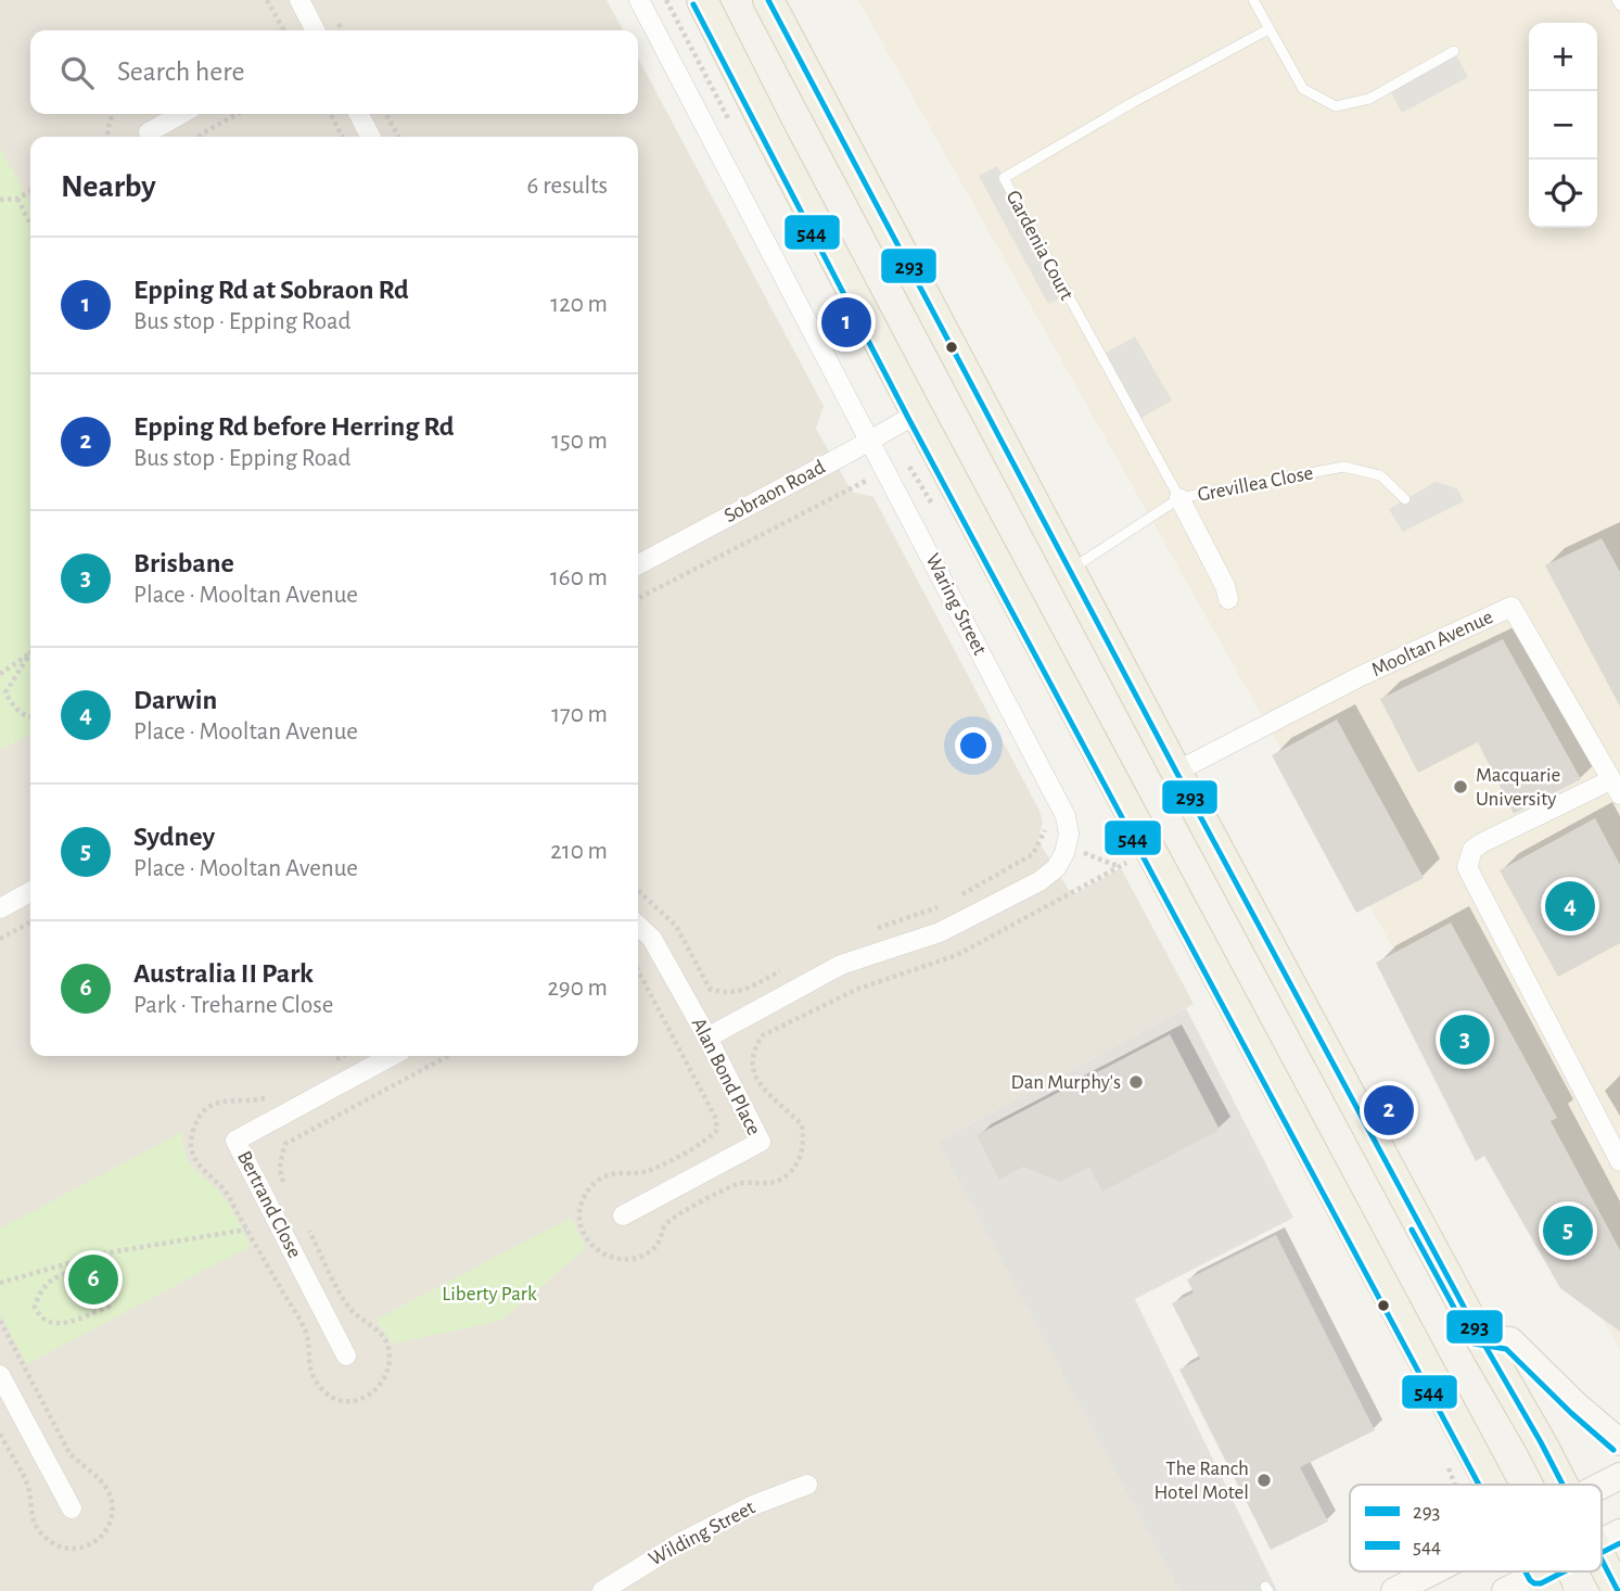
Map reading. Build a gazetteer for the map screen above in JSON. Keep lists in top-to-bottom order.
{
  "streets": {
    "street": [
      "Sobraon Road",
      "Waring Street",
      "Mooltan Avenue",
      "Alan Bond Place",
      "Bertrand Close",
      "Wilding Street"
    ],
    "lane": ["Gardenia Court", "Grevillea Close"]
  },
  "crossings": [
    ["Gardenia Court", "Grevillea Close"],
    ["Sobraon Road", "Waring Street"],
    ["Waring Street", "Alan Bond Place"]
  ],
  "parks": ["Liberty Park"],
  "places": ["Macquarie University", "Dan Murphy's", "The Ranch Hotel Motel"],
  "lines": ["transit line 293", "transit line 544"],
  "legend": ["293", "544"],
  "page": {
    "map_buttons": ["+", "−"],
    "search": "Search here",
    "heading": ["Nearby", "6 results"],
    "list": [
      {
        "mark": "1",
        "name": "Epping Rd at Sobraon Rd",
        "note": "Bus stop · Epping Road",
        "value": "120 m"
      },
      {
        "mark": "2",
        "name": "Epping Rd before Herring Rd",
        "note": "Bus stop · Epping Road",
        "value": "150 m"
      },
      {
        "mark": "3",
        "name": "Brisbane",
        "note": "Place · Mooltan Avenue",
        "value": "160 m"
      },
      {
        "mark": "4",
        "name": "Darwin",
        "note": "Place · Mooltan Avenue",
        "value": "170 m"
      },
      {
        "mark": "5",
        "name": "Sydney",
        "note": "Place · Mooltan Avenue",
        "value": "210 m"
      },
      {
        "mark": "6",
        "name": "Australia II Park",
        "note": "Park · Treharne Close",
        "value": "290 m"
      }
    ],
    "pins": [
      "1",
      "4",
      "3",
      "2",
      "5",
      "6"
    ]
  }
}
